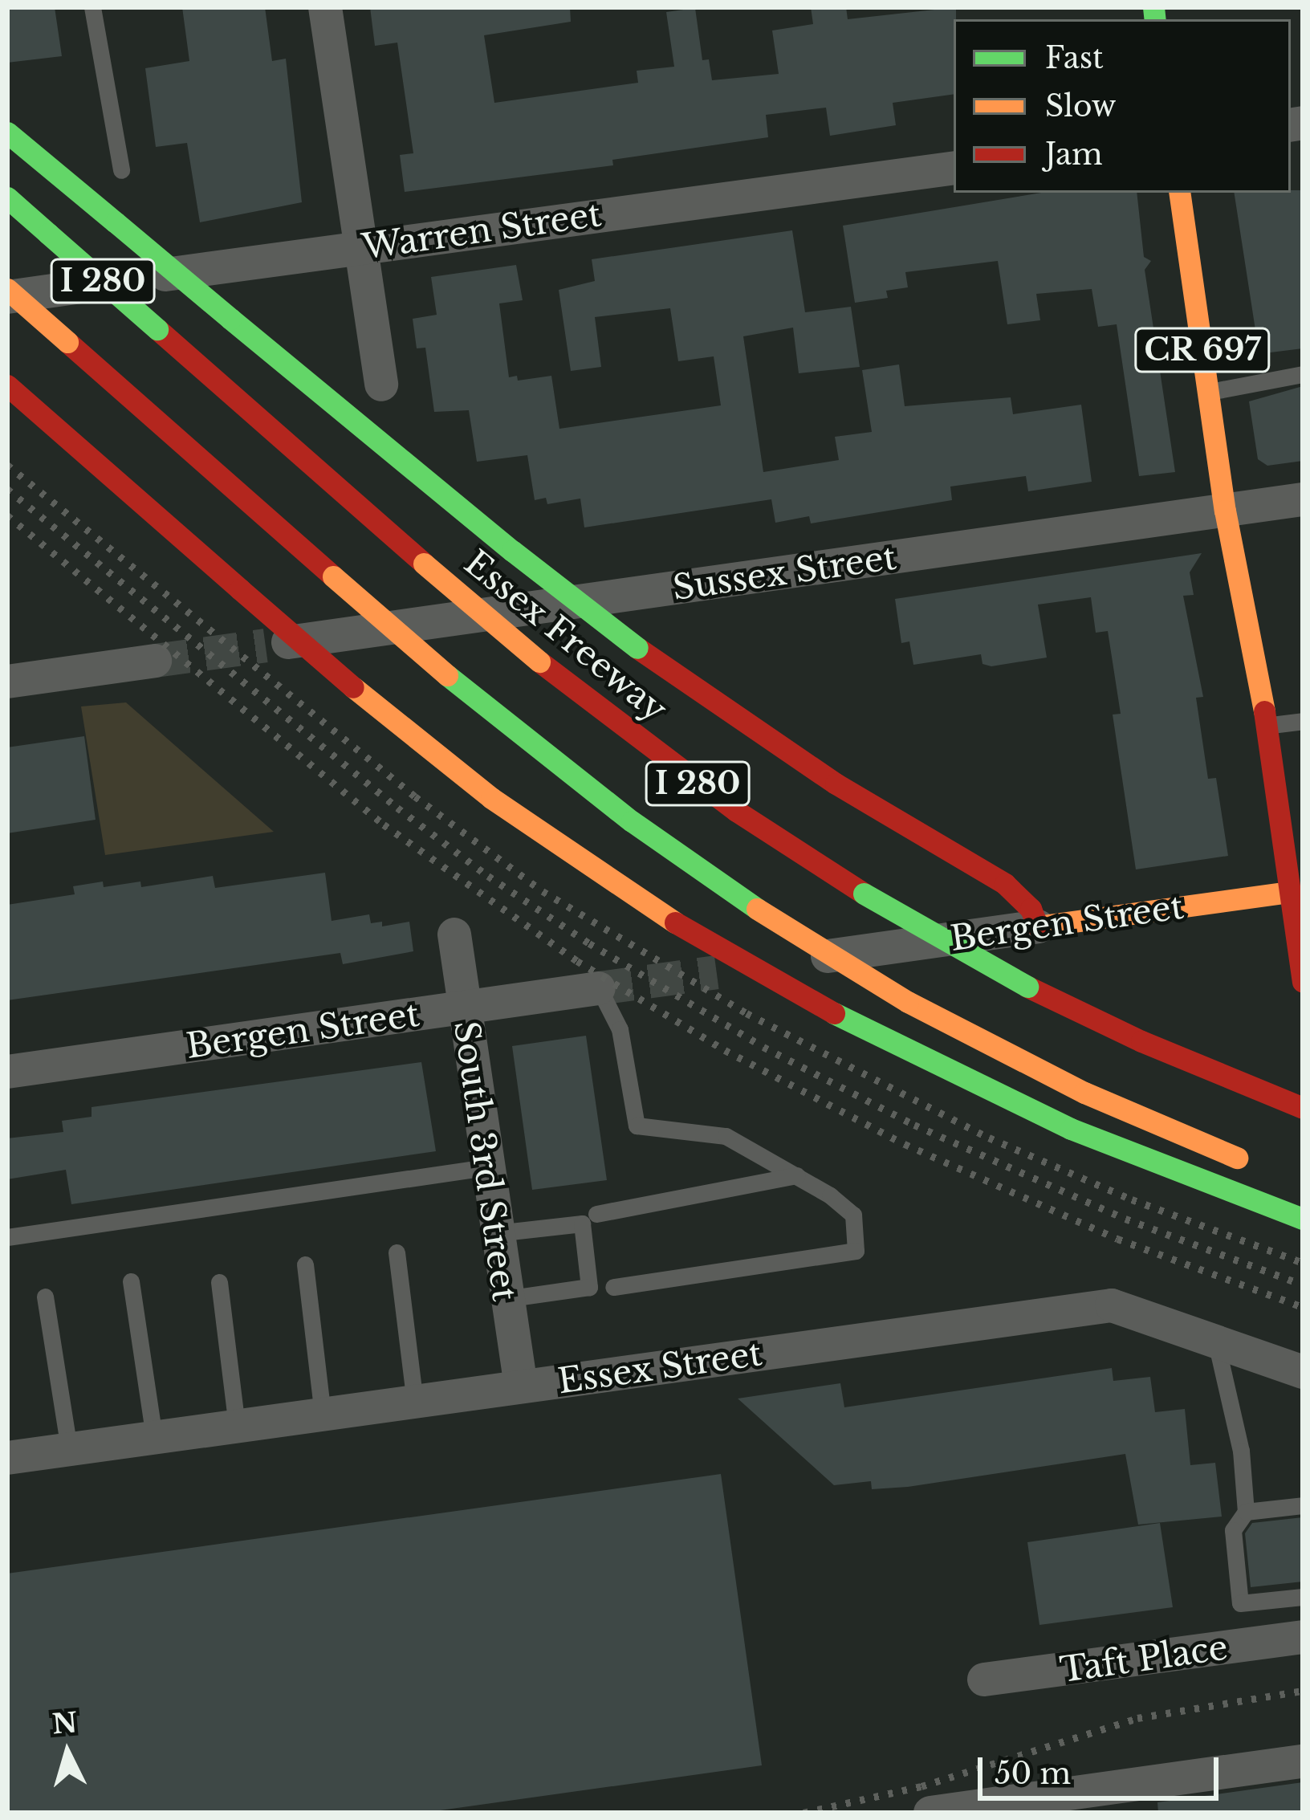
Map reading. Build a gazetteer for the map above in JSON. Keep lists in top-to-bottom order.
{
  "streets": {
    "main road": [
      "I 280",
      "CR 697",
      "Essex Freeway",
      "Bergen Street"
    ],
    "street": [
      "Warren Street",
      "Sussex Street",
      "South 3rd Street",
      "Essex Street",
      "Taft Place"
    ]
  },
  "crossings": [
    ["CR 697", "Sussex Street"],
    ["CR 697", "Bergen Street"],
    ["Bergen Street", "South 3rd Street"],
    ["South 3rd Street", "Essex Street"]
  ],
  "legend": ["Fast", "Slow", "Jam"],
  "scale_bar": "50 m",
  "north": "top"
}
